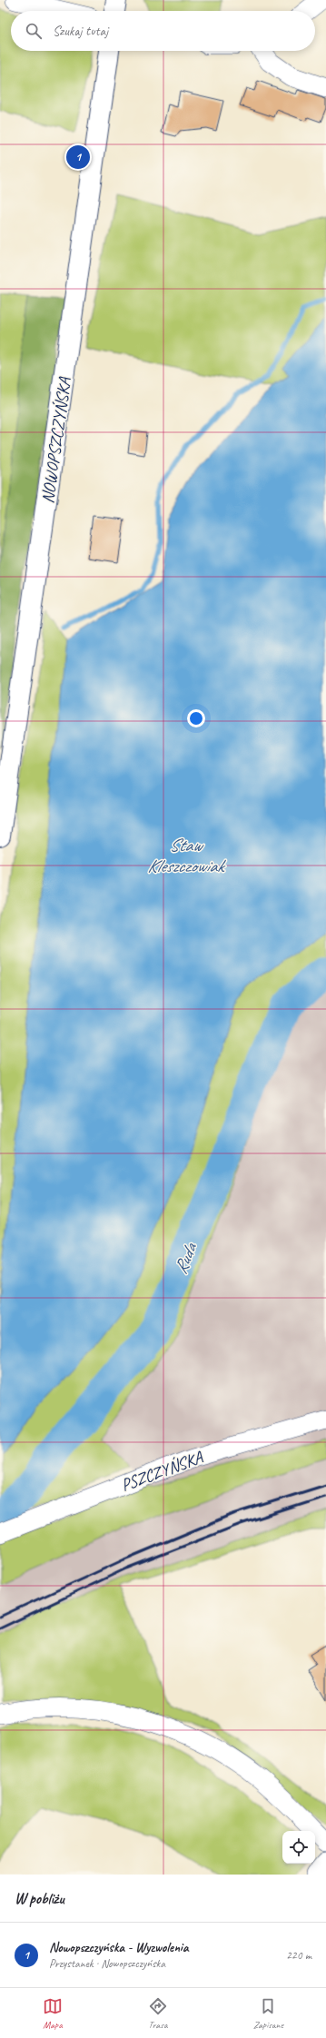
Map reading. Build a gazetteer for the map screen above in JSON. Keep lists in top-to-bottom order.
{
  "streets": {
    "main road": ["NOWOPSZCZYŃSKA"],
    "street": ["PSZCZYŃSKA"]
  },
  "water": ["Staw Kleszczowiak", "Ruda"],
  "page": {
    "search": "Szukaj tutaj",
    "pins": "1",
    "heading": "W pobliżu",
    "list": [
      {
        "mark": "1",
        "name": "Nowopszczyńska - Wyzwolenia",
        "note": "Przystanek · Nowopszczyńska",
        "value": "220 m"
      }
    ],
    "nav": ["Mapa", "Trasa", "Zapisane"]
  }
}
